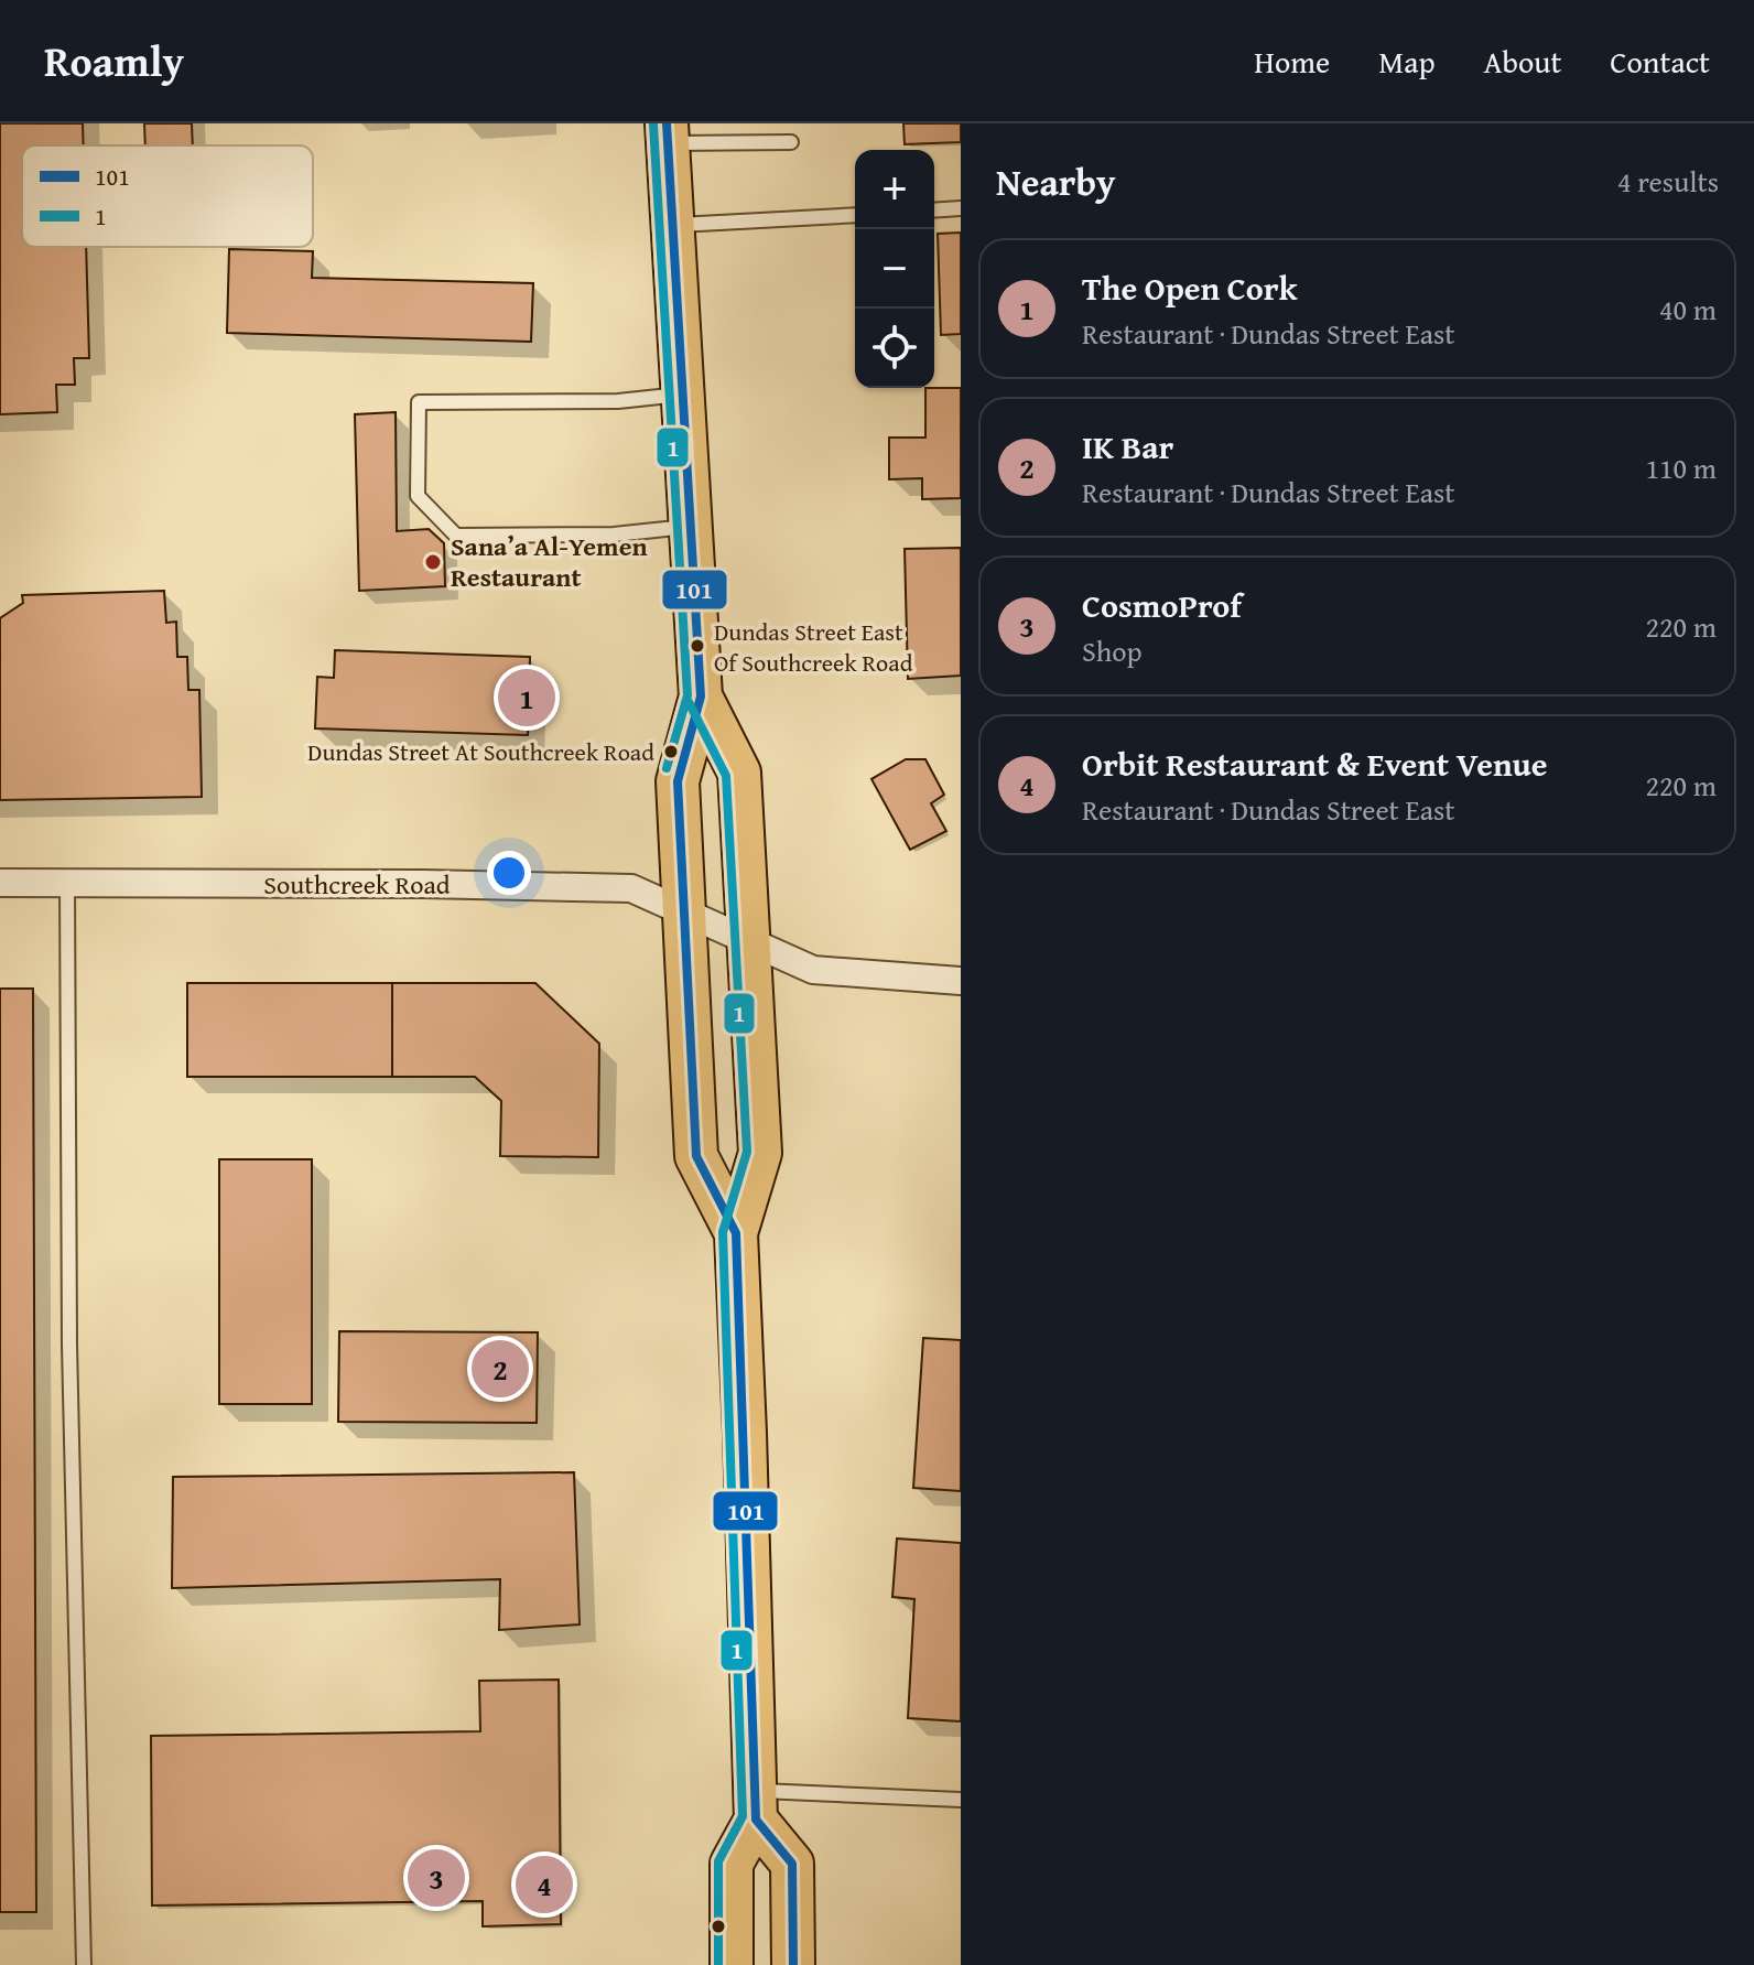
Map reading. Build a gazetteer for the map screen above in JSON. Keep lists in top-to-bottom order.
{
  "streets": {
    "street": ["Southcreek Road"]
  },
  "places": ["Sana’a Al-Yemen Restaurant", "Dundas Street East Of Southcreek Road", "Dundas Street At Southcreek Road"],
  "lines": ["transit line 101", "transit line 1"],
  "legend": ["101", "1"],
  "page": {
    "header": "Roamly",
    "nav": [
      "Home",
      "Map",
      "About",
      "Contact"
    ],
    "heading": ["Nearby", "4 results"],
    "map_buttons": ["+", "−"],
    "list": [
      {
        "mark": "1",
        "name": "The Open Cork",
        "note": "Restaurant · Dundas Street East",
        "value": "40 m"
      },
      {
        "mark": "2",
        "name": "IK Bar",
        "note": "Restaurant · Dundas Street East",
        "value": "110 m"
      },
      {
        "mark": "3",
        "name": "CosmoProf",
        "note": "Shop",
        "value": "220 m"
      },
      {
        "mark": "4",
        "name": "Orbit Restaurant & Event Venue",
        "note": "Restaurant · Dundas Street East",
        "value": "220 m"
      }
    ],
    "pins": [
      "1",
      "2",
      "3",
      "4"
    ]
  }
}
